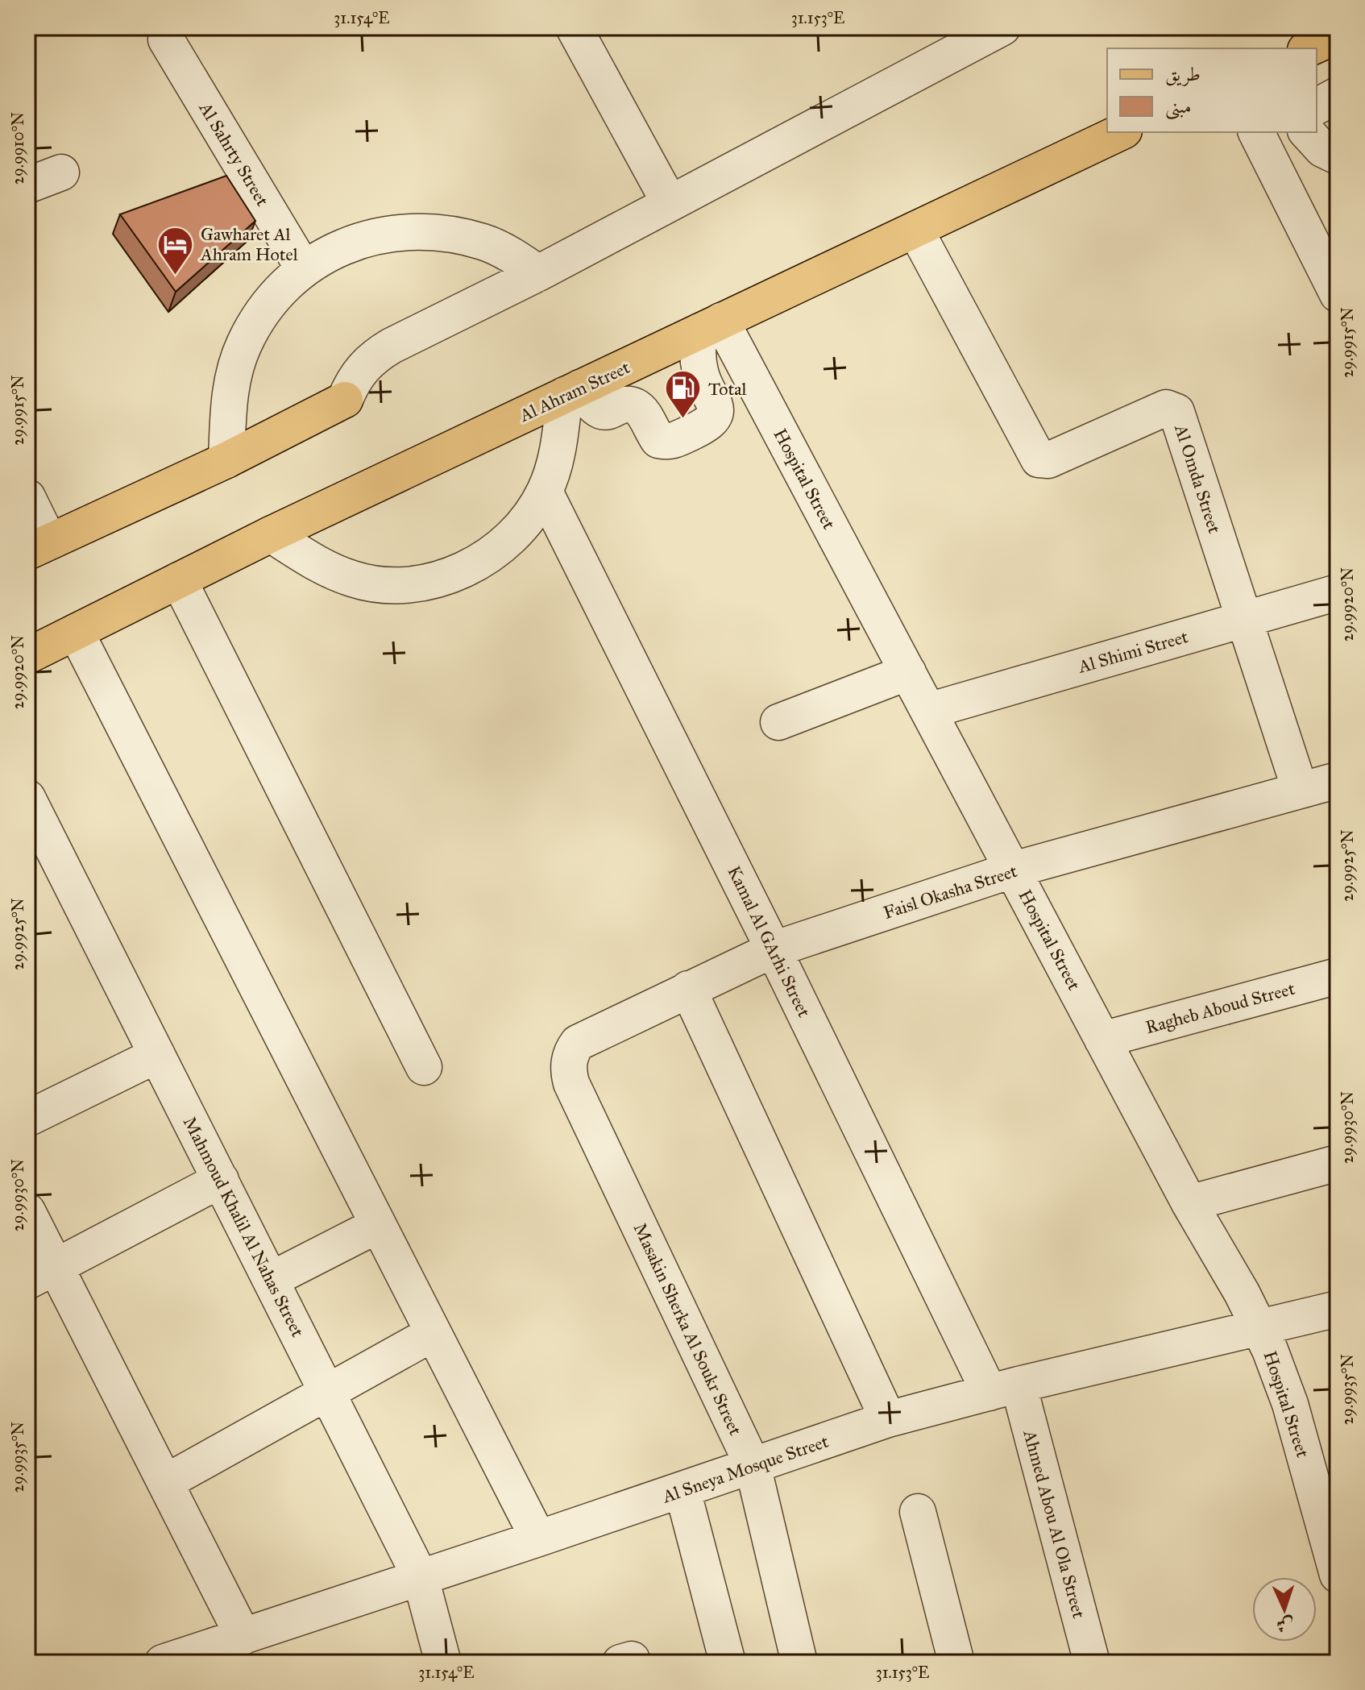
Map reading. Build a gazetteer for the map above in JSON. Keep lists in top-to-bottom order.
{
  "streets": {
    "main road": ["Al Ahram Street"],
    "street": [
      "Al Sahrty Street",
      "Hospital Street",
      "Al Omda Street",
      "Al Shimi Street",
      "Faisl Okasha Street",
      "Kamal Al GArhi Street",
      "Ragheb Aboud Street",
      "Mahmoud Khalil Al Nahas Street",
      "Masakin Sherka Al Soukr Street",
      "Al Sneya Mosque Street",
      "Ahmed Abou Al Ola Street"
    ]
  },
  "crossings": [
    ["Al Ahram Street", "Hospital Street"],
    ["Al Ahram Street", "Al Omda Street"],
    ["Hospital Street", "Al Shimi Street"],
    ["Hospital Street", "Faisl Okasha Street"],
    ["Hospital Street", "Ragheb Aboud Street"],
    ["Hospital Street", "Al Sneya Mosque Street"],
    ["Al Omda Street", "Al Shimi Street"],
    ["Al Omda Street", "Faisl Okasha Street"],
    ["Faisl Okasha Street", "Kamal Al GArhi Street"],
    ["Faisl Okasha Street", "Masakin Sherka Al Soukr Street"],
    ["Kamal Al GArhi Street", "Al Sneya Mosque Street"],
    ["Kamal Al GArhi Street", "Ahmed Abou Al Ola Street"],
    ["Mahmoud Khalil Al Nahas Street", "Al Sneya Mosque Street"],
    ["Masakin Sherka Al Soukr Street", "Al Sneya Mosque Street"],
    ["Al Sneya Mosque Street", "Ahmed Abou Al Ola Street"]
  ],
  "places": {
    "hotel": ["Gawharet Al Ahram Hotel"],
    "fuel station": ["Total"]
  },
  "legend": ["طريق", "مبنى"],
  "north": "bottom",
  "coordinates": [
    "31.154°E",
    "31.153°E",
    "29.9910°N",
    "29.9915°N",
    "29.9920°N",
    "29.9925°N",
    "29.9930°N",
    "29.9935°N"
  ]
}
